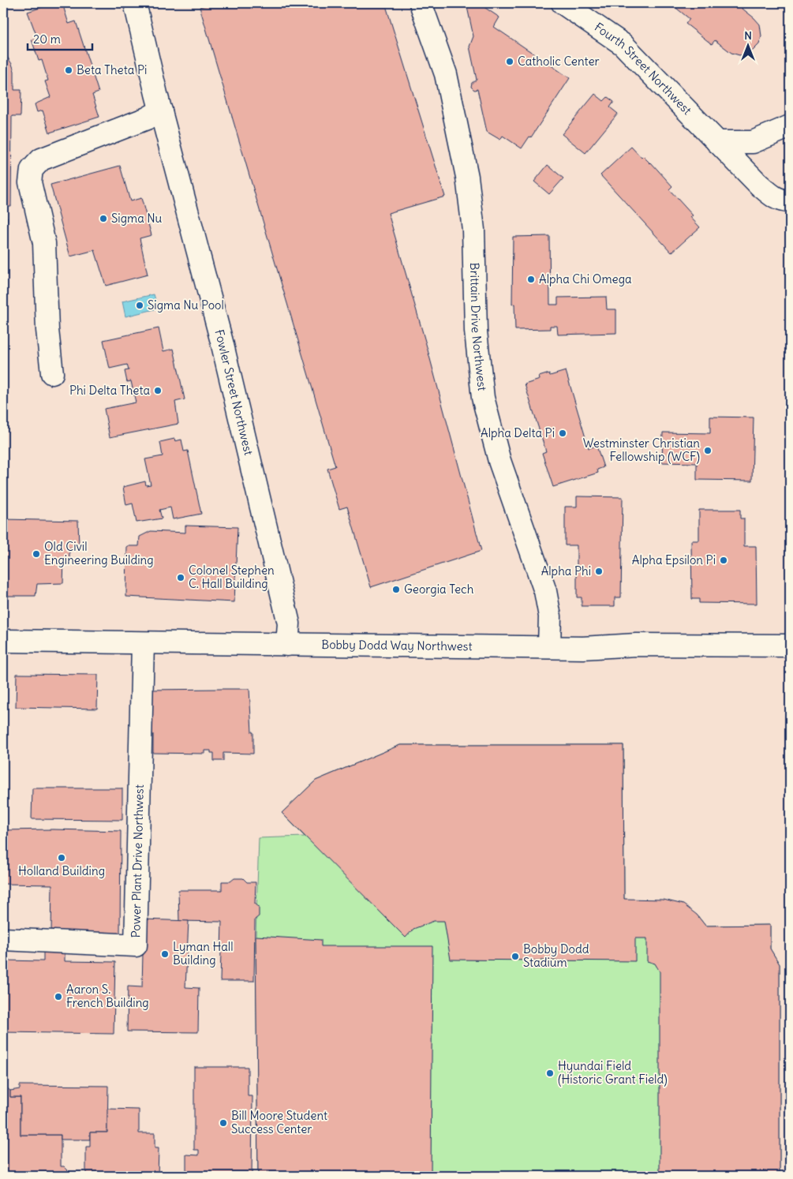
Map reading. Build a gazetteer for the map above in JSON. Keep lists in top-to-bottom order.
{
  "streets": {
    "street": [
      "Fourth Street Northwest",
      "Brittain Drive Northwest",
      "Fowler Street Northwest",
      "Bobby Dodd Way Northwest",
      "Power Plant Drive Northwest"
    ]
  },
  "crossings": [
    ["Brittain Drive Northwest", "Bobby Dodd Way Northwest"],
    ["Fowler Street Northwest", "Bobby Dodd Way Northwest"],
    ["Bobby Dodd Way Northwest", "Power Plant Drive Northwest"]
  ],
  "places": [
    "Catholic Center",
    "Beta Theta Pi",
    "Sigma Nu",
    "Alpha Chi Omega",
    "Sigma Nu Pool",
    "Phi Delta Theta",
    "Alpha Delta Pi",
    "Westminster Christian Fellowship (WCF)",
    "Old Civil Engineering Building",
    "Alpha Epsilon Pi",
    "Alpha Phi",
    "Colonel Stephen C. Hall Building",
    "Georgia Tech",
    "Holland Building",
    "Lyman Hall Building",
    "Bobby Dodd Stadium",
    "Aaron S. French Building",
    "Hyundai Field (Historic Grant Field)",
    "Bill Moore Student Success Center"
  ],
  "scale_bar": "20 m",
  "north": "top"
}
